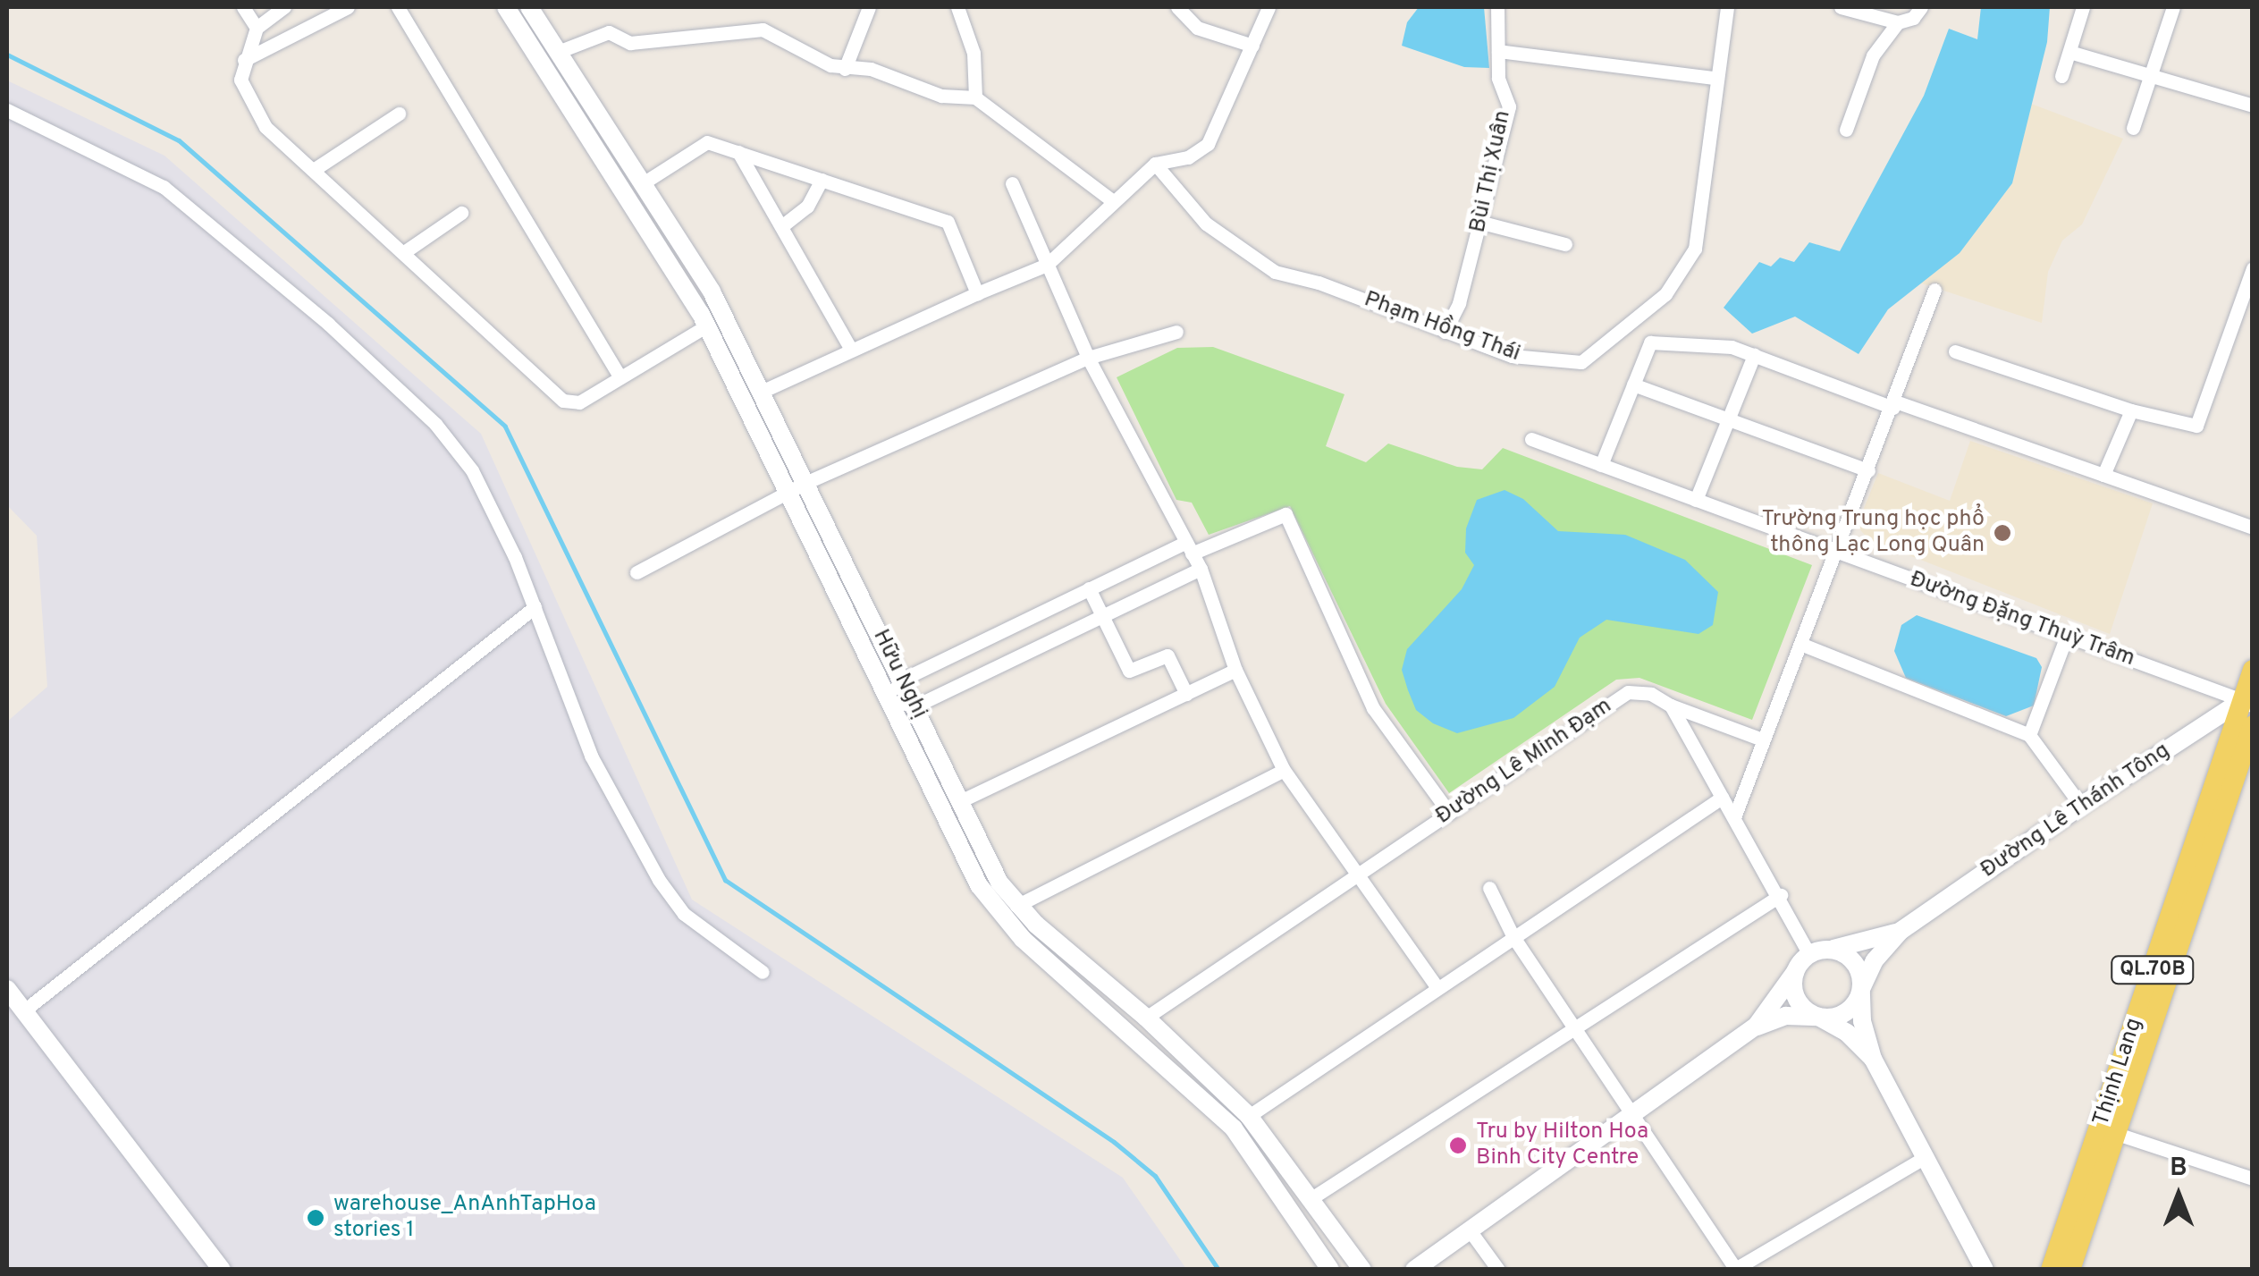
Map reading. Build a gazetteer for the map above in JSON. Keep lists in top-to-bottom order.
{
  "streets": {
    "main road": [
      "Hữu Nghị",
      "Đường Lê Thánh Tông",
      "QL.70B",
      "Thịnh Lang"
    ],
    "street": [
      "Bùi Thị Xuân",
      "Phạm Hồng Thái",
      "Đường Đặng Thuỳ Trâm",
      "Đường Lê Minh Đạm"
    ]
  },
  "crossings": [
    ["Bùi Thị Xuân", "Phạm Hồng Thái"],
    ["Đường Đặng Thuỳ Trâm", "Đường Lê Thánh Tông"],
    ["Đường Đặng Thuỳ Trâm", "Thịnh Lang"],
    ["Hữu Nghị", "Đường Lê Minh Đạm"],
    ["Đường Lê Thánh Tông", "Thịnh Lang"]
  ],
  "places": ["Trường Trung học phổ thông Lạc Long Quân", "Tru by Hilton Hoa Binh City Centre", "warehouse_AnAnhTapHoa stories 1"],
  "north": "top"
}
